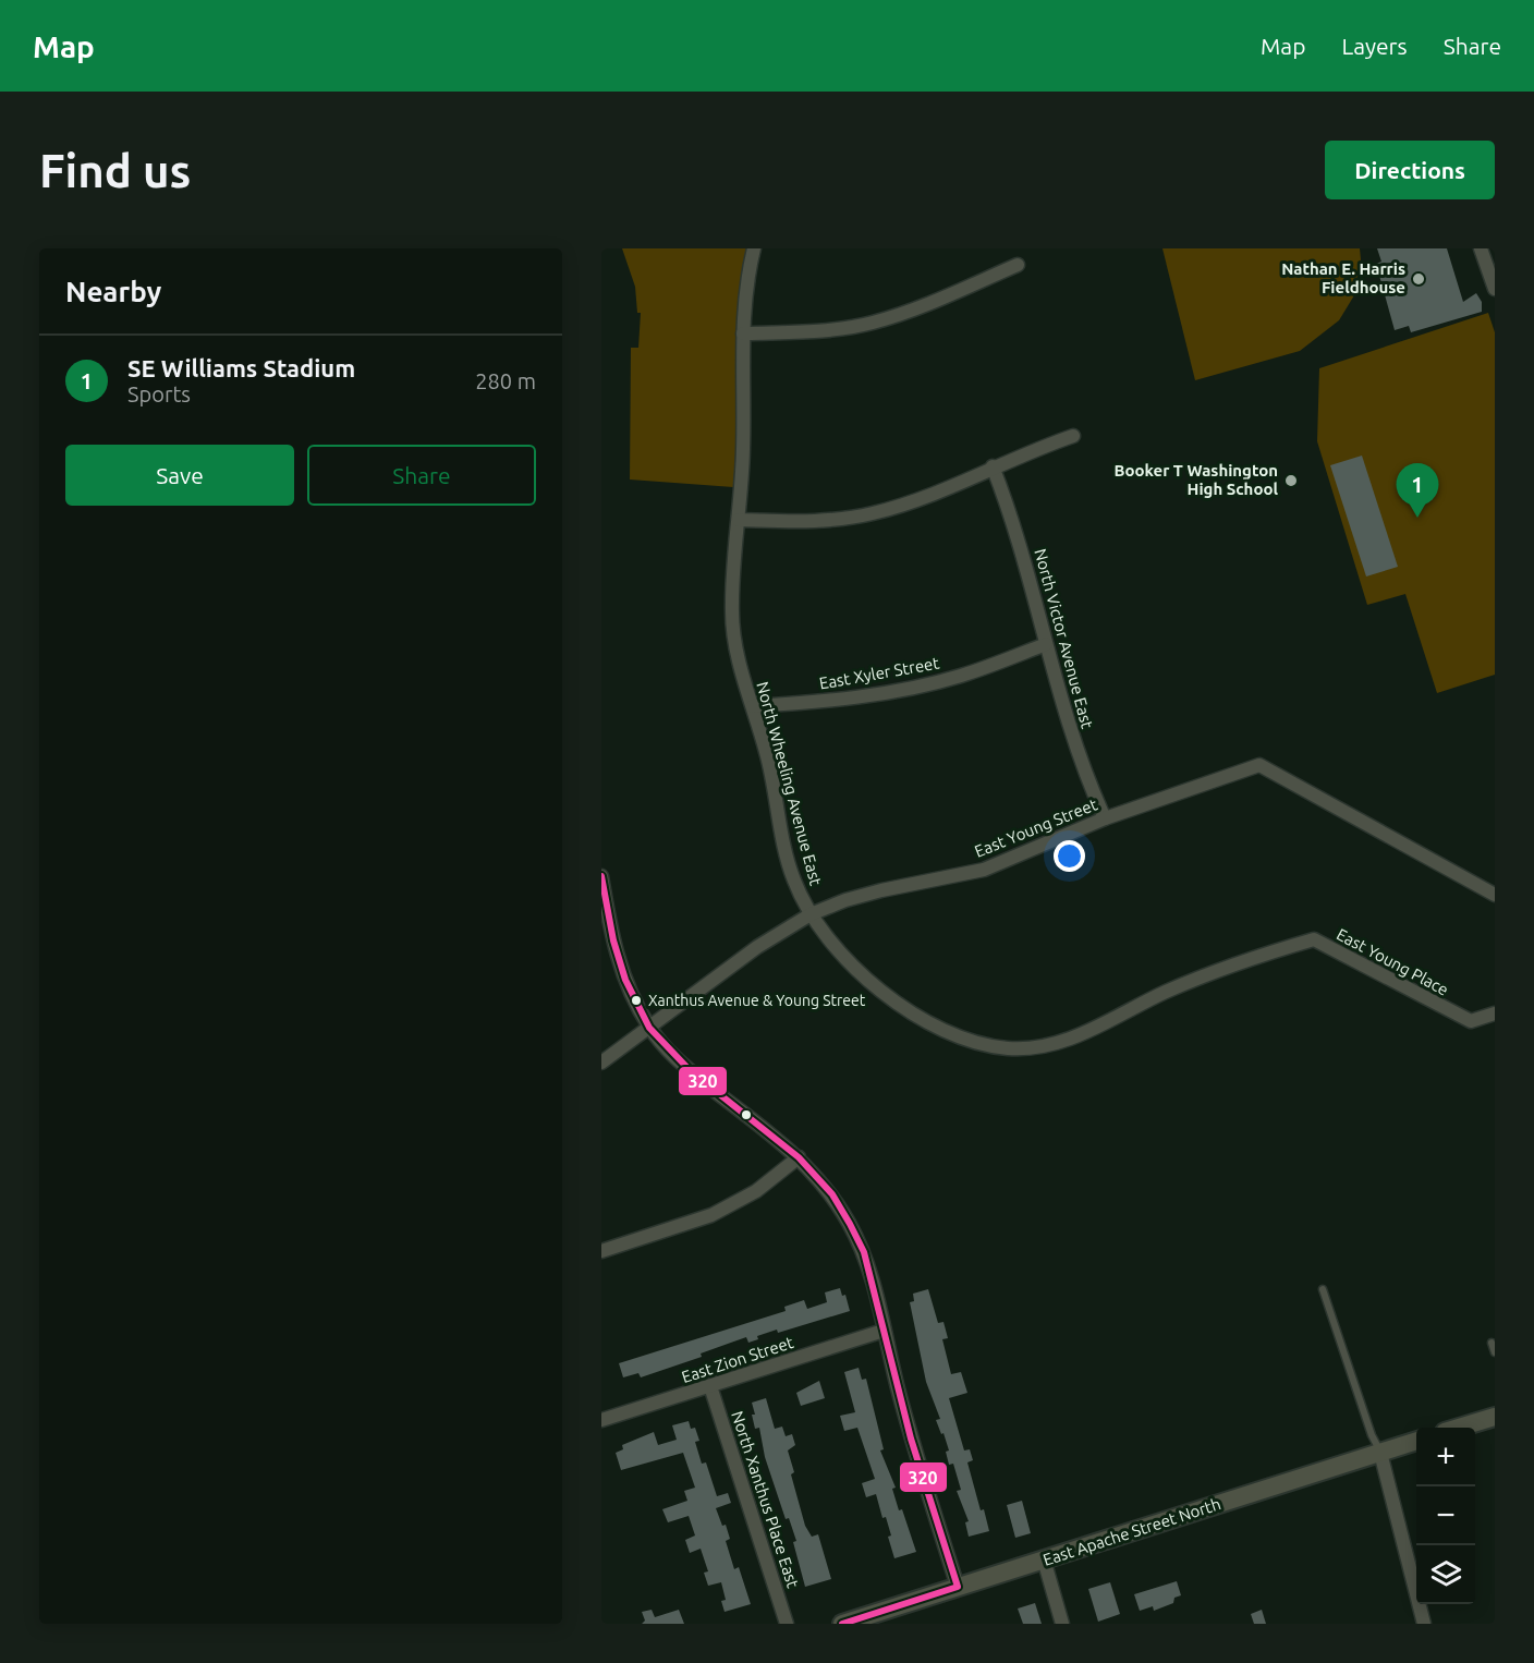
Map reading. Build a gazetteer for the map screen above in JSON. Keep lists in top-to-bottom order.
{
  "streets": {
    "main road": ["East Apache Street North"],
    "street": [
      "North Victor Avenue East",
      "East Xyler Street",
      "North Wheeling Avenue East",
      "East Young Street",
      "East Young Place",
      "East Zion Street",
      "North Xanthus Place East"
    ]
  },
  "crossings": [
    ["North Victor Avenue East", "East Xyler Street"],
    ["North Victor Avenue East", "East Young Street"],
    ["East Xyler Street", "North Wheeling Avenue East"],
    ["North Wheeling Avenue East", "East Young Street"],
    ["North Wheeling Avenue East", "East Young Place"],
    ["East Zion Street", "North Xanthus Place East"]
  ],
  "places": ["Nathan E. Harris Fieldhouse", "Booker T Washington High School", "Xanthus Avenue & Young Street"],
  "lines": ["transit line 320"],
  "page": {
    "header": "Map",
    "nav": ["Map", "Layers", "Share"],
    "buttons": [
      "Directions",
      ["Save", "Share"]
    ],
    "title": "Find us",
    "heading": "Nearby",
    "list": [
      {
        "mark": "1",
        "name": "SE Williams Stadium",
        "note": "Sports",
        "value": "280 m"
      }
    ],
    "pins": "1",
    "map_buttons": ["+", "−"]
  }
}
